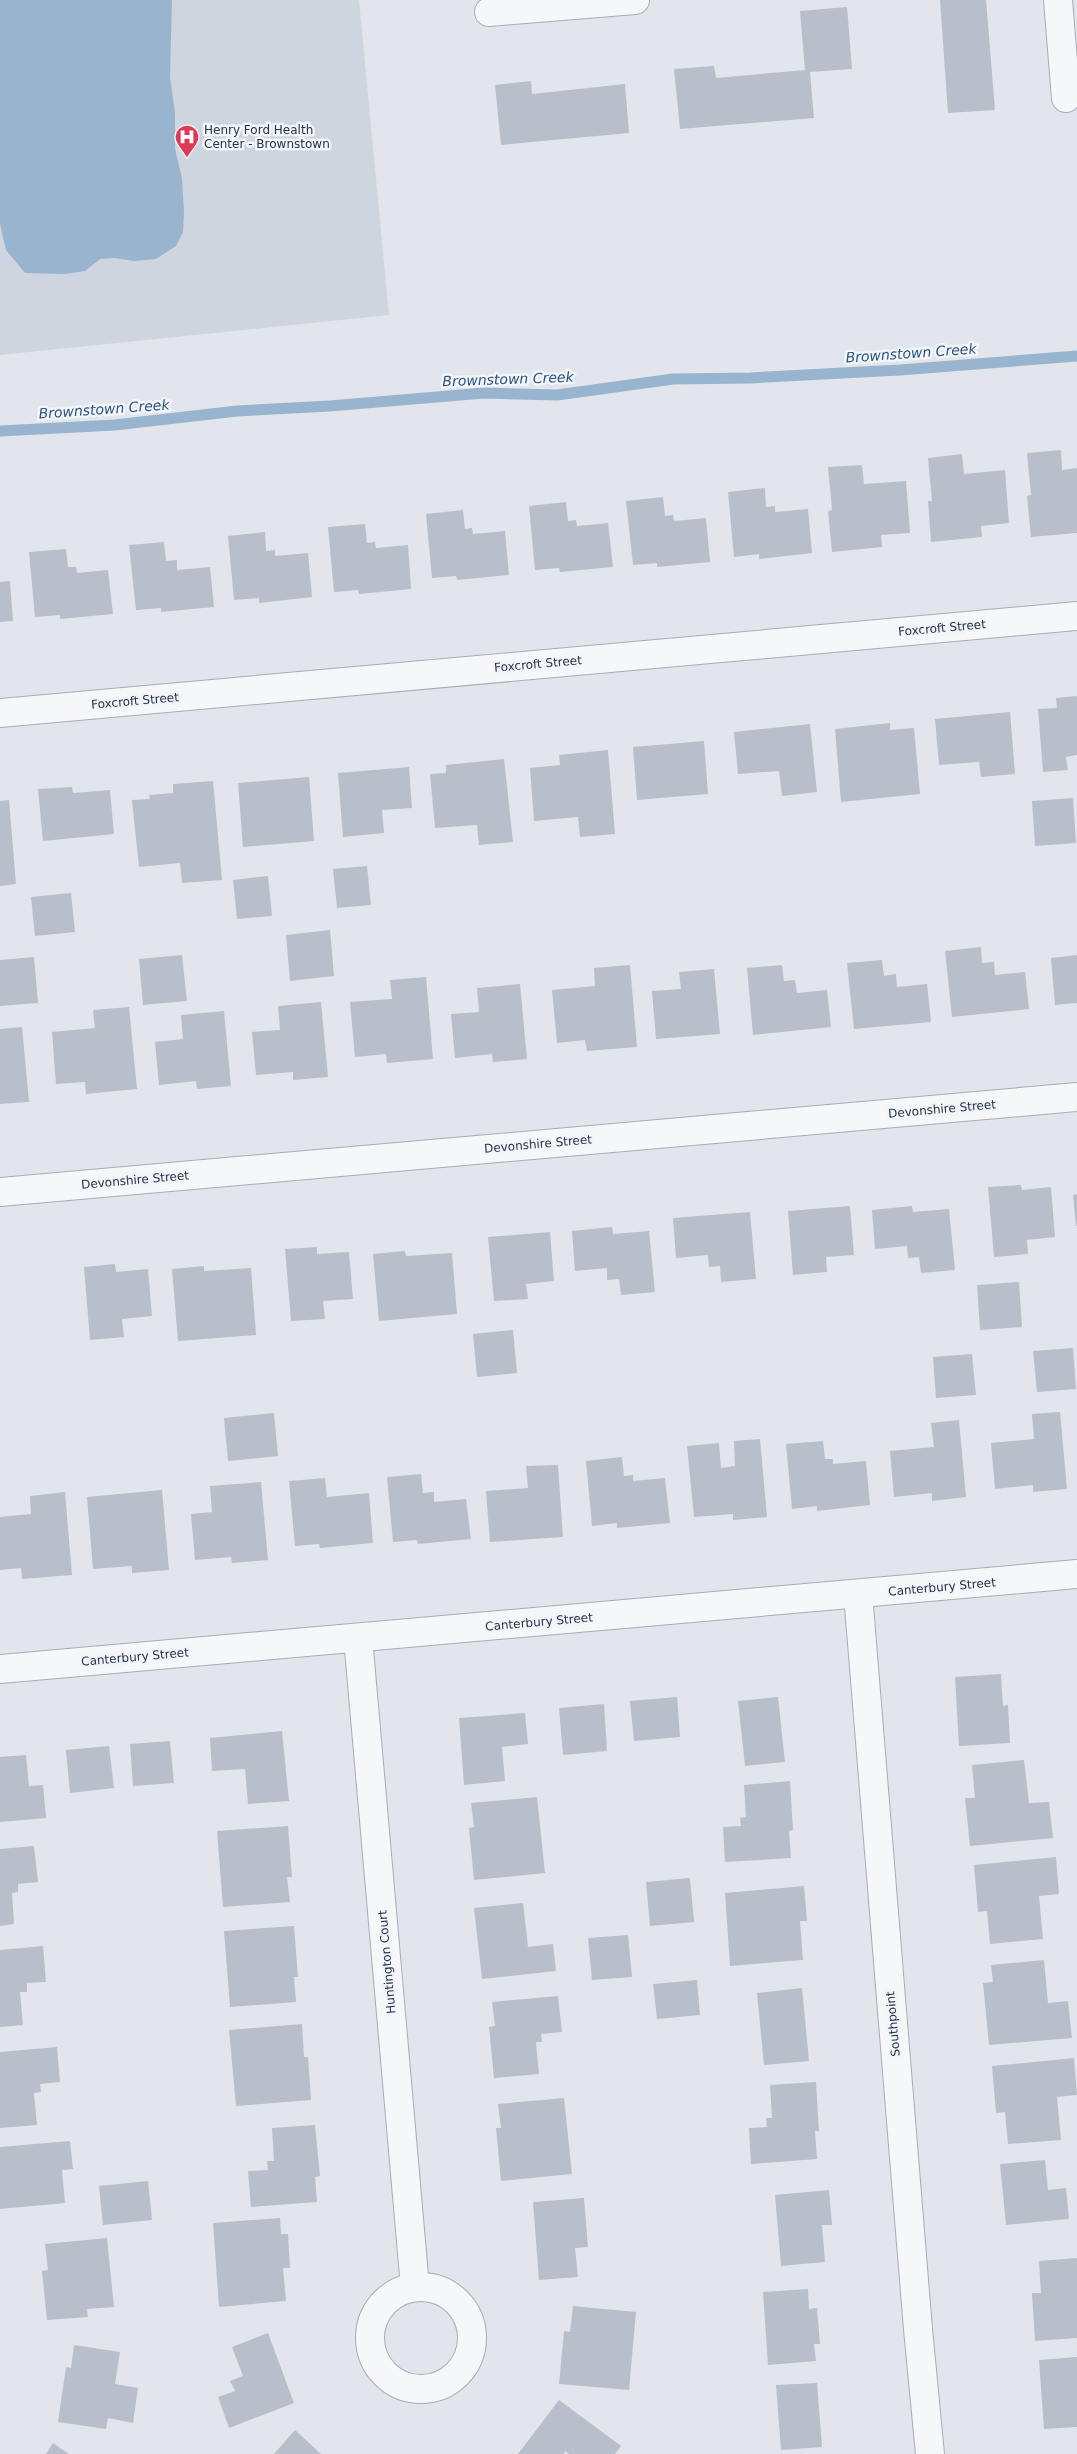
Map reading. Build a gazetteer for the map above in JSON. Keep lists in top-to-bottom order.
{
  "streets": {
    "street": [
      "Foxcroft Street",
      "Devonshire Street",
      "Canterbury Street",
      "Huntington Court",
      "Southpoint"
    ]
  },
  "crossings": [
    ["Canterbury Street", "Huntington Court"],
    ["Canterbury Street", "Southpoint"]
  ],
  "water": ["Brownstown Creek"],
  "places": {
    "hospital": ["Henry Ford Health Center - Brownstown"]
  }
}
